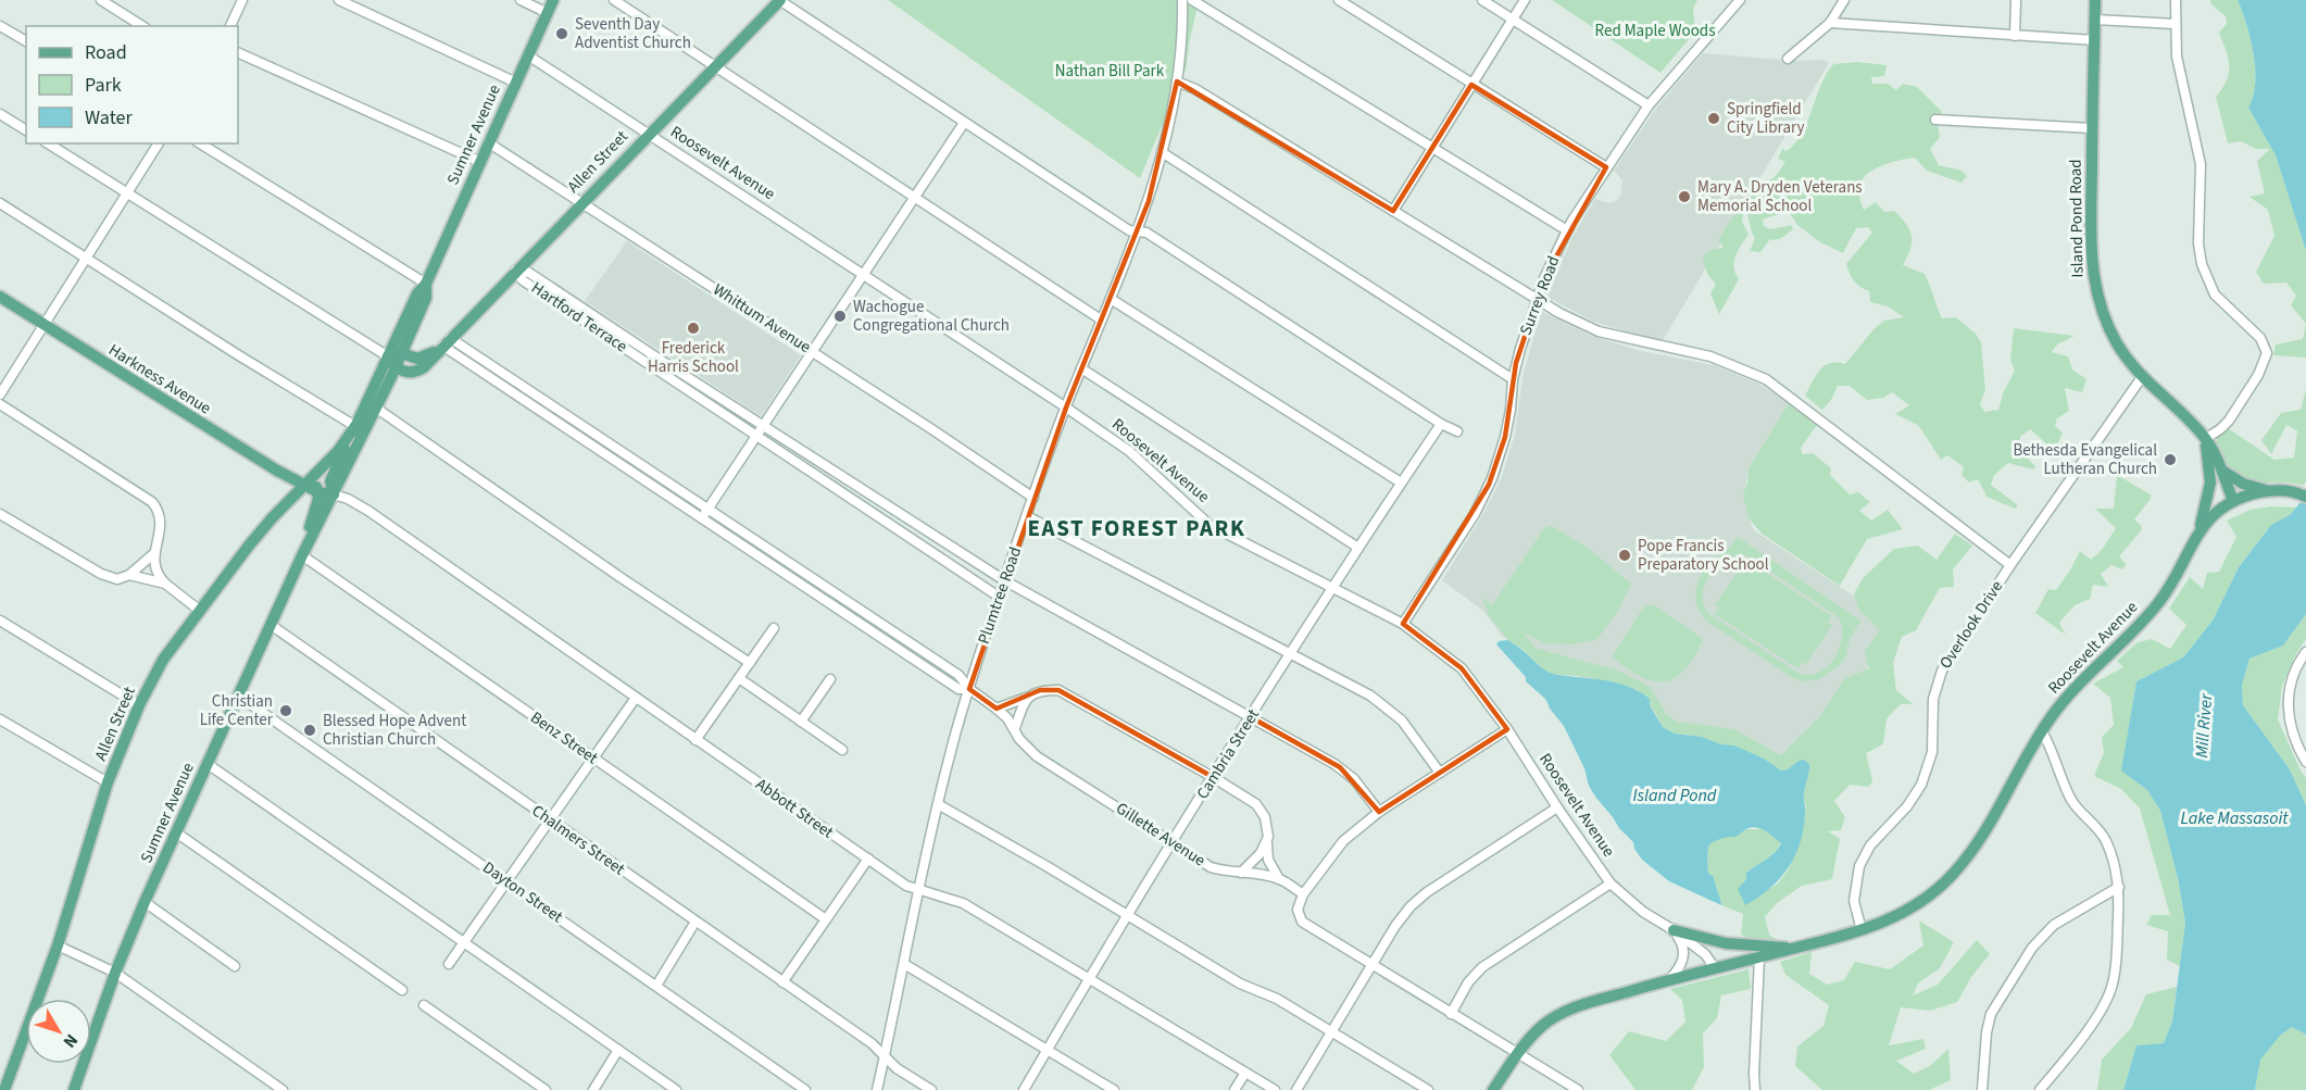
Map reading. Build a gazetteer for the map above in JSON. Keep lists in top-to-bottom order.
{
  "streets": {
    "main road": [
      "Sumner Avenue",
      "Allen Street",
      "Roosevelt Avenue",
      "Island Pond Road",
      "Harkness Avenue"
    ],
    "street": [
      "Surrey Road",
      "Hartford Terrace",
      "Whittum Avenue",
      "Plumtree Road",
      "Overlook Drive",
      "Benz Street",
      "Cambria Street",
      "Abbott Street",
      "Gillette Avenue",
      "Chalmers Street",
      "Dayton Street"
    ]
  },
  "crossings": [
    ["Sumner Avenue", "Allen Street"],
    ["Sumner Avenue", "Roosevelt Avenue"],
    ["Sumner Avenue", "Whittum Avenue"],
    ["Sumner Avenue", "Harkness Avenue"],
    ["Sumner Avenue", "Benz Street"],
    ["Sumner Avenue", "Abbott Street"],
    ["Sumner Avenue", "Chalmers Street"],
    ["Sumner Avenue", "Dayton Street"],
    ["Allen Street", "Roosevelt Avenue"],
    ["Allen Street", "Hartford Terrace"],
    ["Allen Street", "Whittum Avenue"],
    ["Allen Street", "Harkness Avenue"],
    ["Allen Street", "Gillette Avenue"],
    ["Roosevelt Avenue", "Island Pond Road"],
    ["Roosevelt Avenue", "Surrey Road"],
    ["Roosevelt Avenue", "Plumtree Road"],
    ["Roosevelt Avenue", "Overlook Drive"],
    ["Roosevelt Avenue", "Cambria Street"],
    ["Island Pond Road", "Overlook Drive"],
    ["Hartford Terrace", "Plumtree Road"],
    ["Hartford Terrace", "Cambria Street"],
    ["Whittum Avenue", "Plumtree Road"],
    ["Plumtree Road", "Abbott Street"],
    ["Plumtree Road", "Gillette Avenue"],
    ["Plumtree Road", "Chalmers Street"],
    ["Cambria Street", "Abbott Street"],
    ["Cambria Street", "Gillette Avenue"]
  ],
  "districts": ["EAST FOREST PARK"],
  "water": ["Mill River", "Island Pond", "Lake Massasoit"],
  "parks": ["Red Maple Woods", "Nathan Bill Park"],
  "places": [
    "Seventh Day Adventist Church",
    "Springfield City Library",
    "Mary A. Dryden Veterans Memorial School",
    "Wachogue Congregational Church",
    "Frederick Harris School",
    "Bethesda Evangelical Lutheran Church",
    "Pope Francis Preparatory School",
    "Christian Life Center",
    "Blessed Hope Advent Christian Church"
  ],
  "legend": ["Road", "Park", "Water"],
  "north": "bottom right"
}
